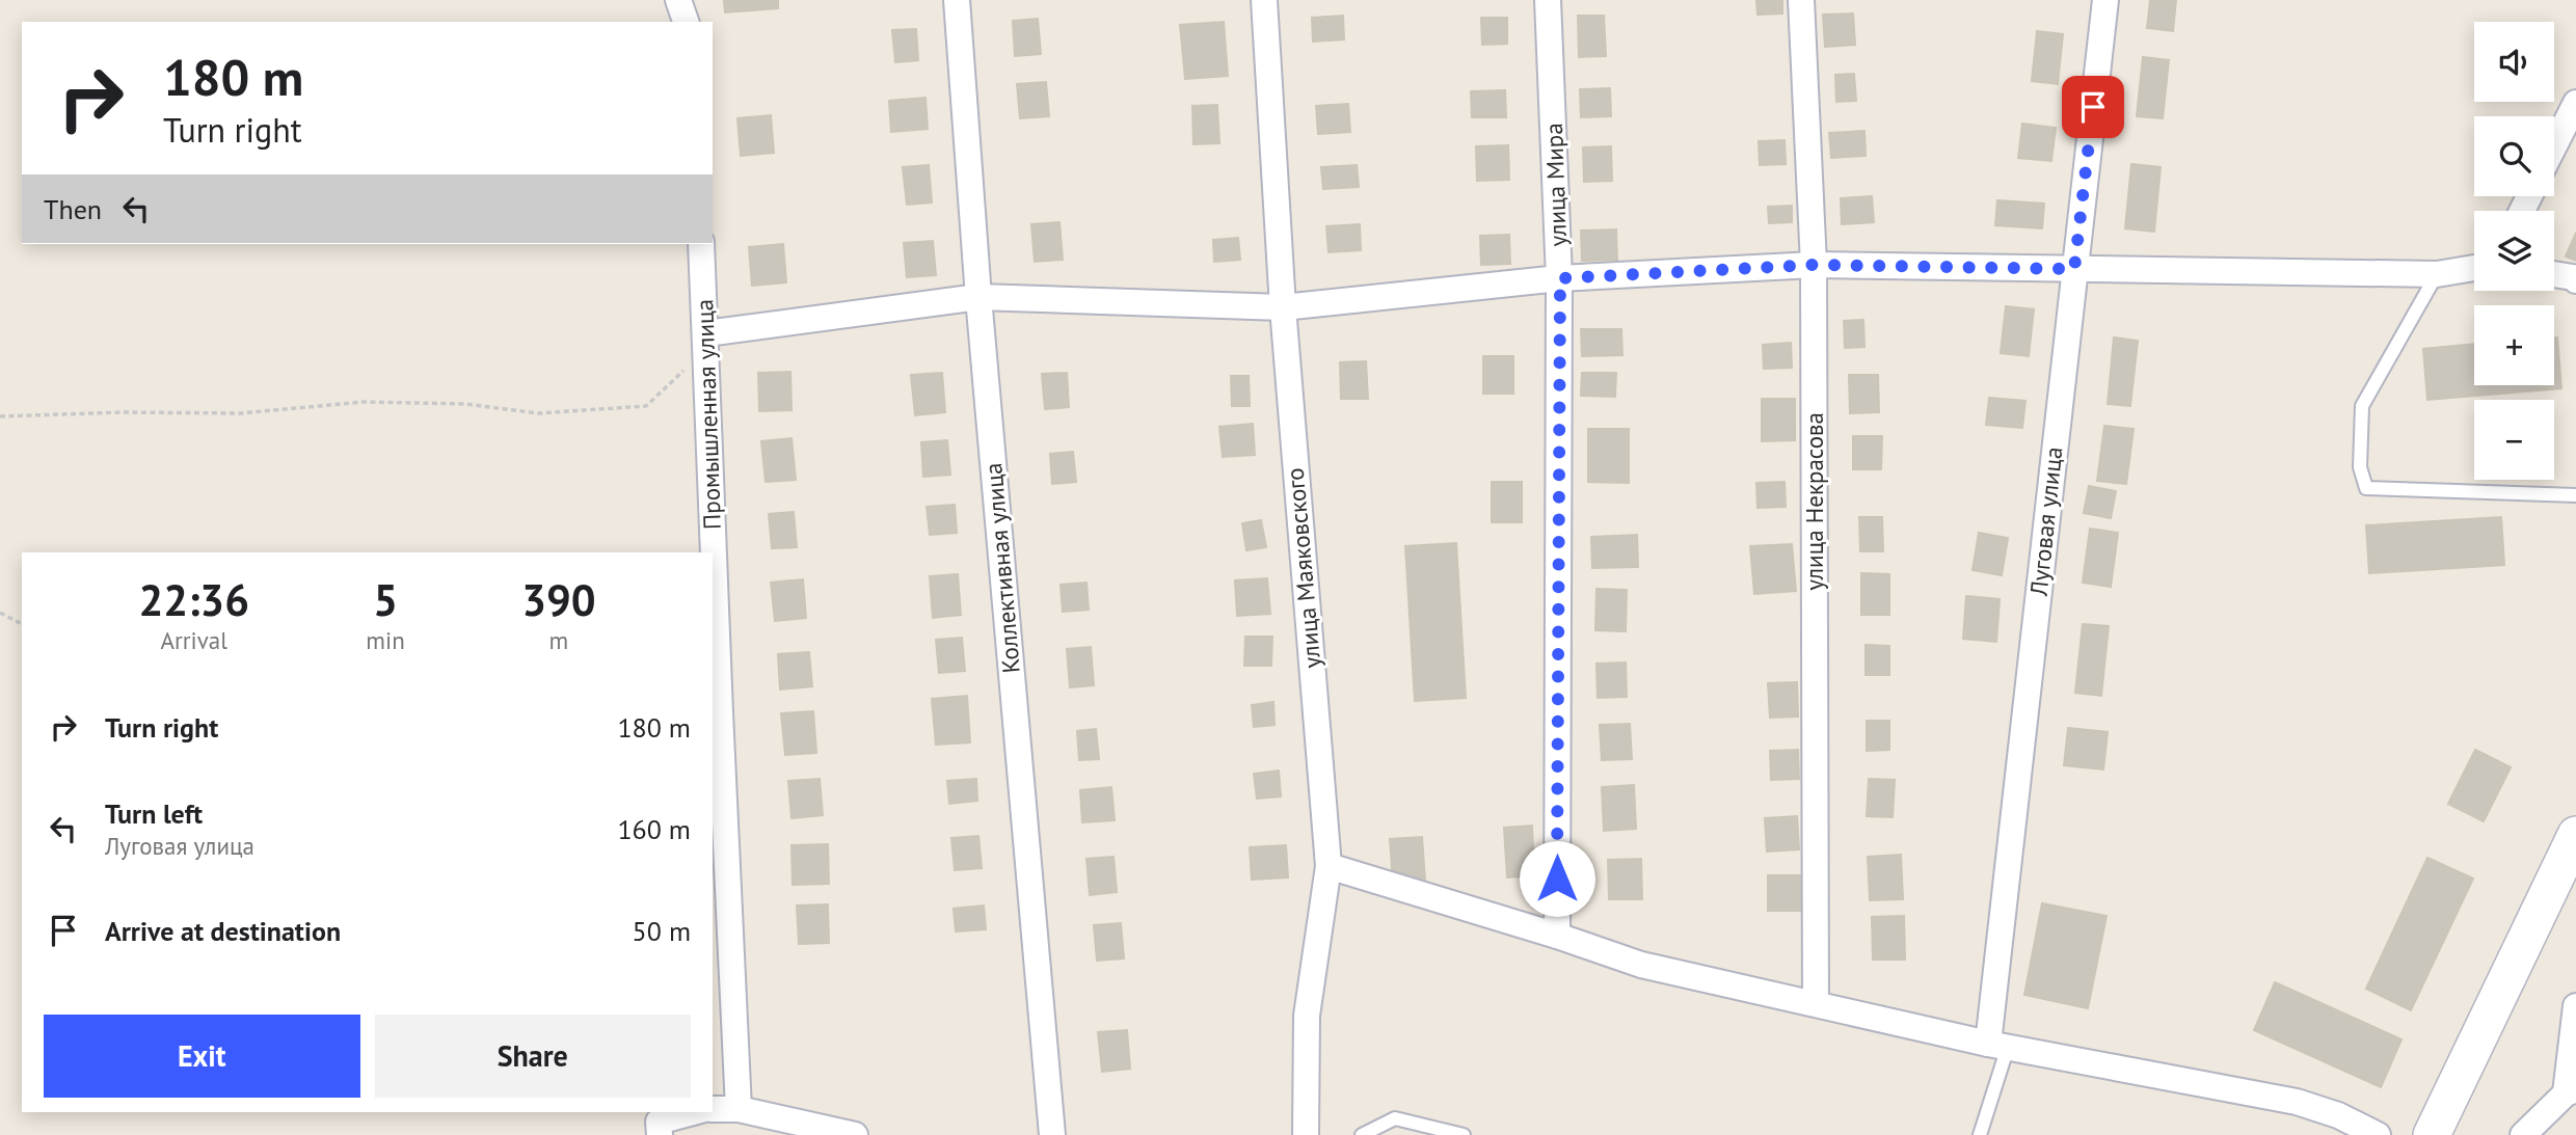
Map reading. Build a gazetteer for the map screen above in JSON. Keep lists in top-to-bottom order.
{
  "streets": {
    "street": [
      "улица Мира",
      "Промышленная улица",
      "улица Некрасова",
      "Луговая улица",
      "Коллективная улица",
      "улица Маяковского"
    ]
  },
  "page": {
    "map_buttons": ["+", "−"],
    "turn": ["180 m", "Turn right"],
    "then": "Then",
    "eta": [
      "22:36",
      "Arrival",
      "5",
      "min",
      "390",
      "m"
    ],
    "list": [
      {
        "name": "Turn right",
        "value": "180 m"
      },
      {
        "name": "Turn left",
        "note": "Луговая улица",
        "value": "160 m"
      },
      {
        "name": "Arrive at destination",
        "value": "50 m"
      }
    ],
    "buttons": ["Exit", "Share"]
  }
}
